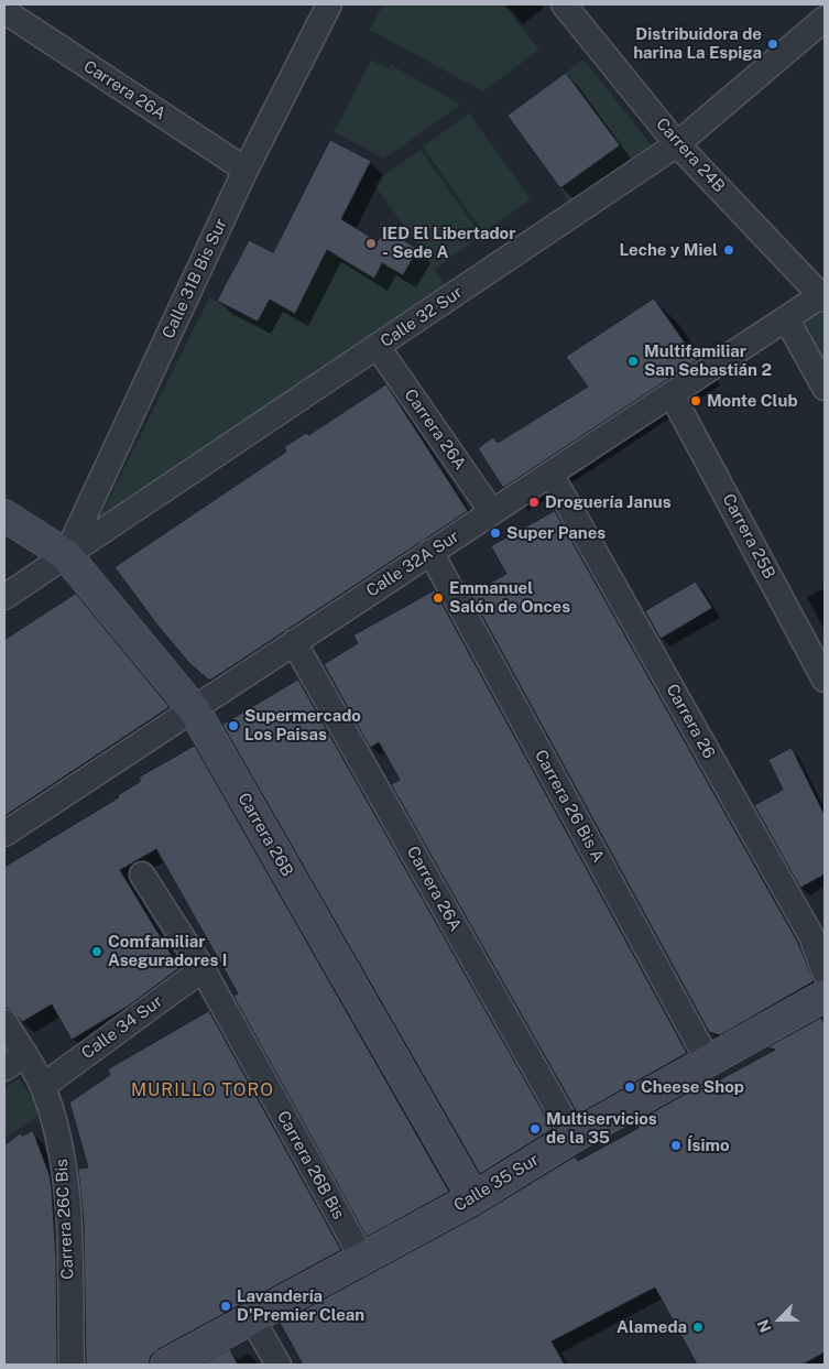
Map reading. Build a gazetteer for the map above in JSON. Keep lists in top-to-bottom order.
{
  "streets": {
    "street": [
      "Carrera 26A",
      "Carrera 24B",
      "Calle 31B Bis Sur",
      "Calle 32 Sur",
      "Carrera 25B",
      "Calle 32A Sur",
      "Carrera 26",
      "Carrera 26 Bis A",
      "Carrera 26B",
      "Calle 34 Sur",
      "Carrera 26B Bis",
      "Calle 35 Sur",
      "Carrera 26C Bis"
    ]
  },
  "crossings": [
    ["Carrera 26A", "Calle 31B Bis Sur"],
    ["Carrera 26A", "Calle 32 Sur"],
    ["Carrera 26A", "Calle 32A Sur"],
    ["Carrera 26A", "Calle 35 Sur"],
    ["Carrera 24B", "Calle 32 Sur"],
    ["Carrera 24B", "Calle 32A Sur"],
    ["Calle 31B Bis Sur", "Calle 32 Sur"],
    ["Calle 31B Bis Sur", "Carrera 26B"],
    ["Calle 32 Sur", "Carrera 26B"],
    ["Carrera 25B", "Calle 32A Sur"],
    ["Calle 32A Sur", "Carrera 26"],
    ["Calle 32A Sur", "Carrera 26 Bis A"],
    ["Calle 32A Sur", "Carrera 26B"],
    ["Carrera 26 Bis A", "Calle 35 Sur"],
    ["Carrera 26B", "Calle 35 Sur"],
    ["Calle 34 Sur", "Carrera 26B Bis"],
    ["Calle 34 Sur", "Carrera 26C Bis"],
    ["Carrera 26B Bis", "Calle 35 Sur"]
  ],
  "districts": ["MURILLO TORO"],
  "places": [
    "Distribuidora de harina La Espiga",
    "IED El Libertador - Sede A",
    "Leche y Miel",
    "Multifamiliar San Sebastián 2",
    "Monte Club",
    "Droguería Janus",
    "Super Panes",
    "Emmanuel Salón de Onces",
    "Supermercado Los Paisas",
    "Comfamiliar Aseguradores I",
    "Cheese Shop",
    "Multiservicios de la 35",
    "Ísimo",
    "Lavandería D'Premier Clean",
    "Alameda"
  ],
  "north": "bottom left"
}
